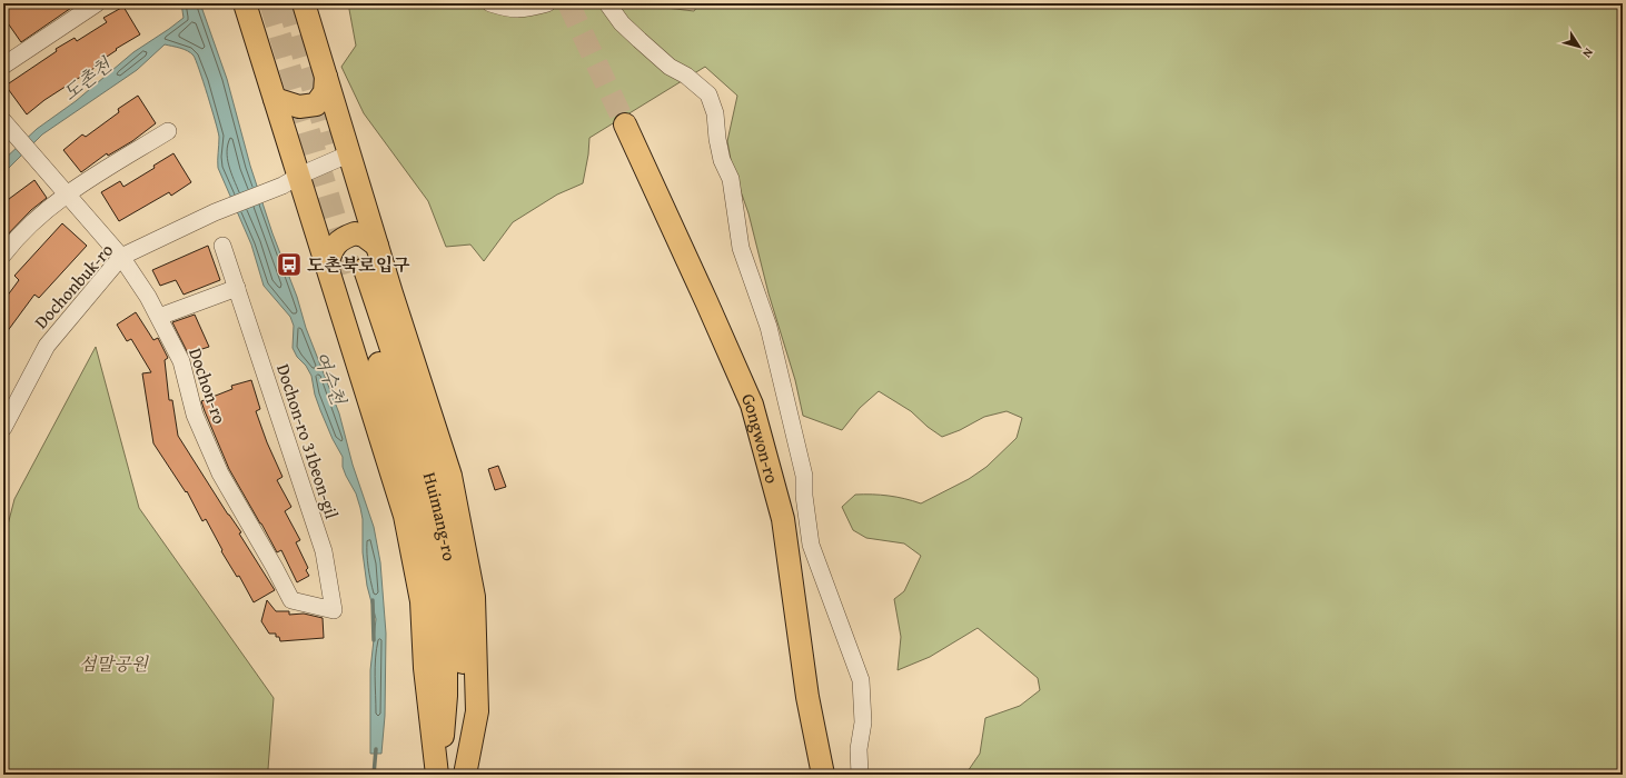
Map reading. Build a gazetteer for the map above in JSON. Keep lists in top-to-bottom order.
{
  "streets": {
    "main road": ["Gongwon-ro", "Huimang-ro"],
    "street": ["Dochonbuk-ro", "Dochon-ro", "Dochon-ro 31beon-gil"]
  },
  "crossings": [
    ["Dochonbuk-ro", "Dochon-ro"],
    ["Dochon-ro", "Dochon-ro 31beon-gil"]
  ],
  "water": ["도촌천", "여수천"],
  "parks": ["섬말공원"],
  "places": {
    "bus stop": ["도촌북로입구"]
  },
  "north": "bottom right"
}
